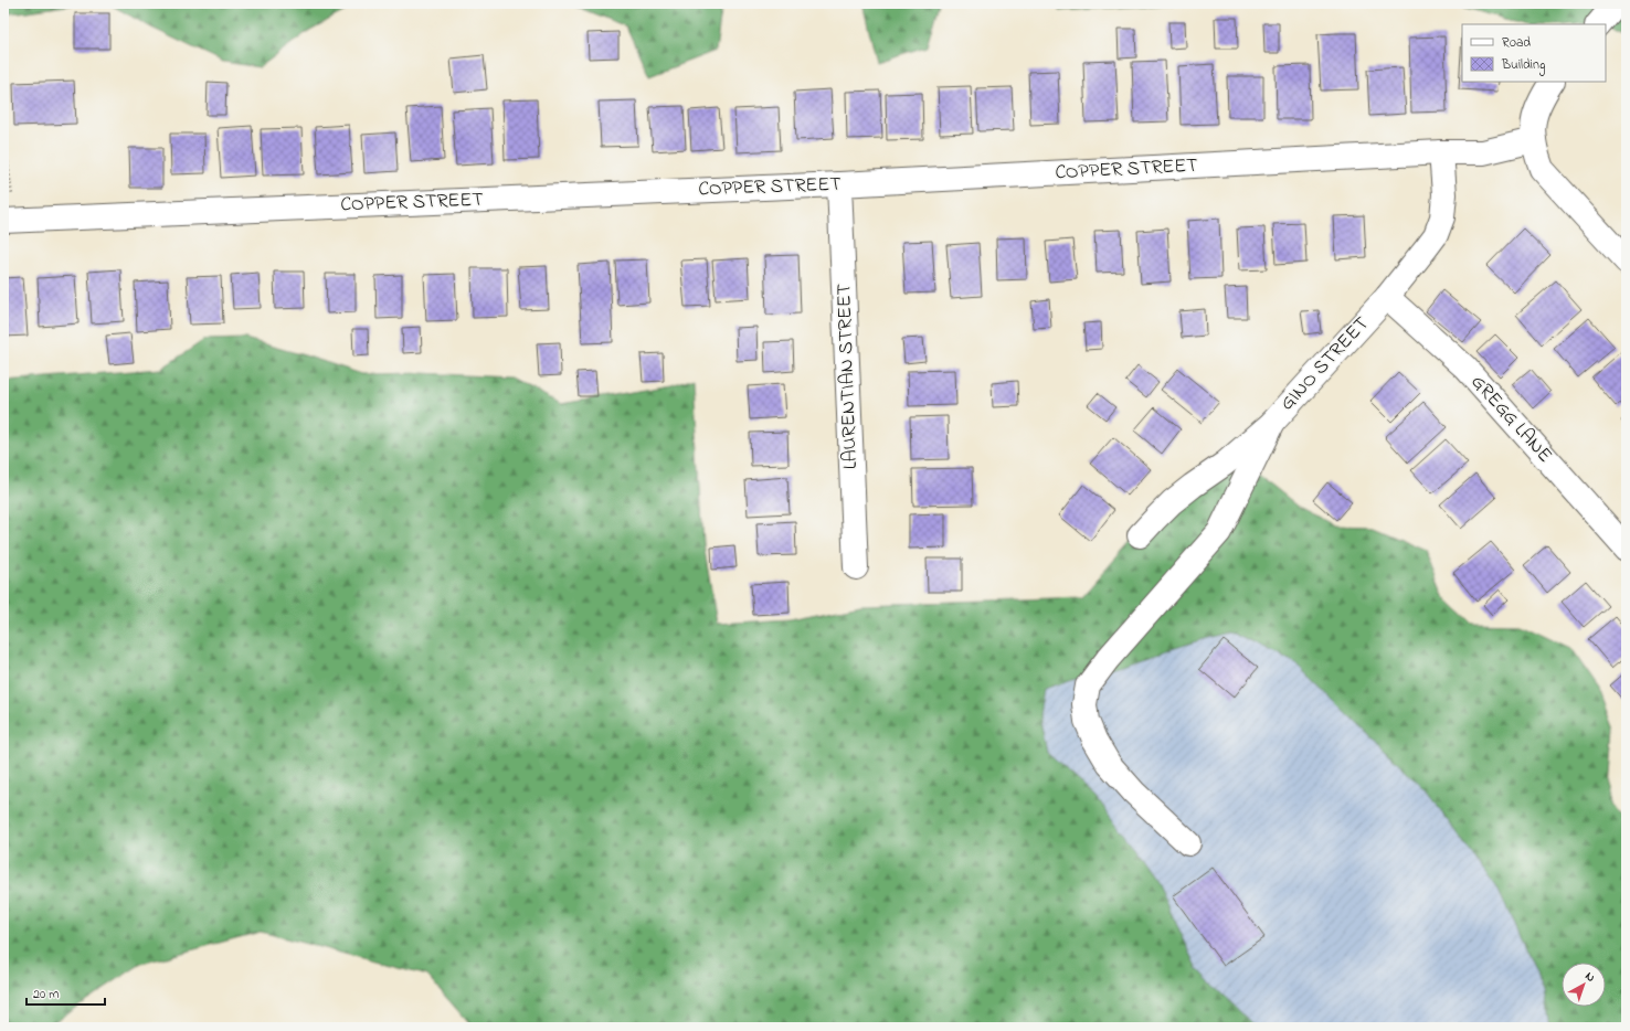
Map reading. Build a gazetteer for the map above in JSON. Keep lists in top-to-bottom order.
{
  "streets": {
    "street": [
      "COPPER STREET",
      "GINO STREET",
      "LAURENTIAN STREET",
      "GREGG LANE"
    ]
  },
  "crossings": [
    ["COPPER STREET", "GINO STREET"],
    ["COPPER STREET", "LAURENTIAN STREET"],
    ["GINO STREET", "GREGG LANE"]
  ],
  "legend": ["Road", "Building"],
  "scale_bar": "20 m",
  "north": "top right"
}
